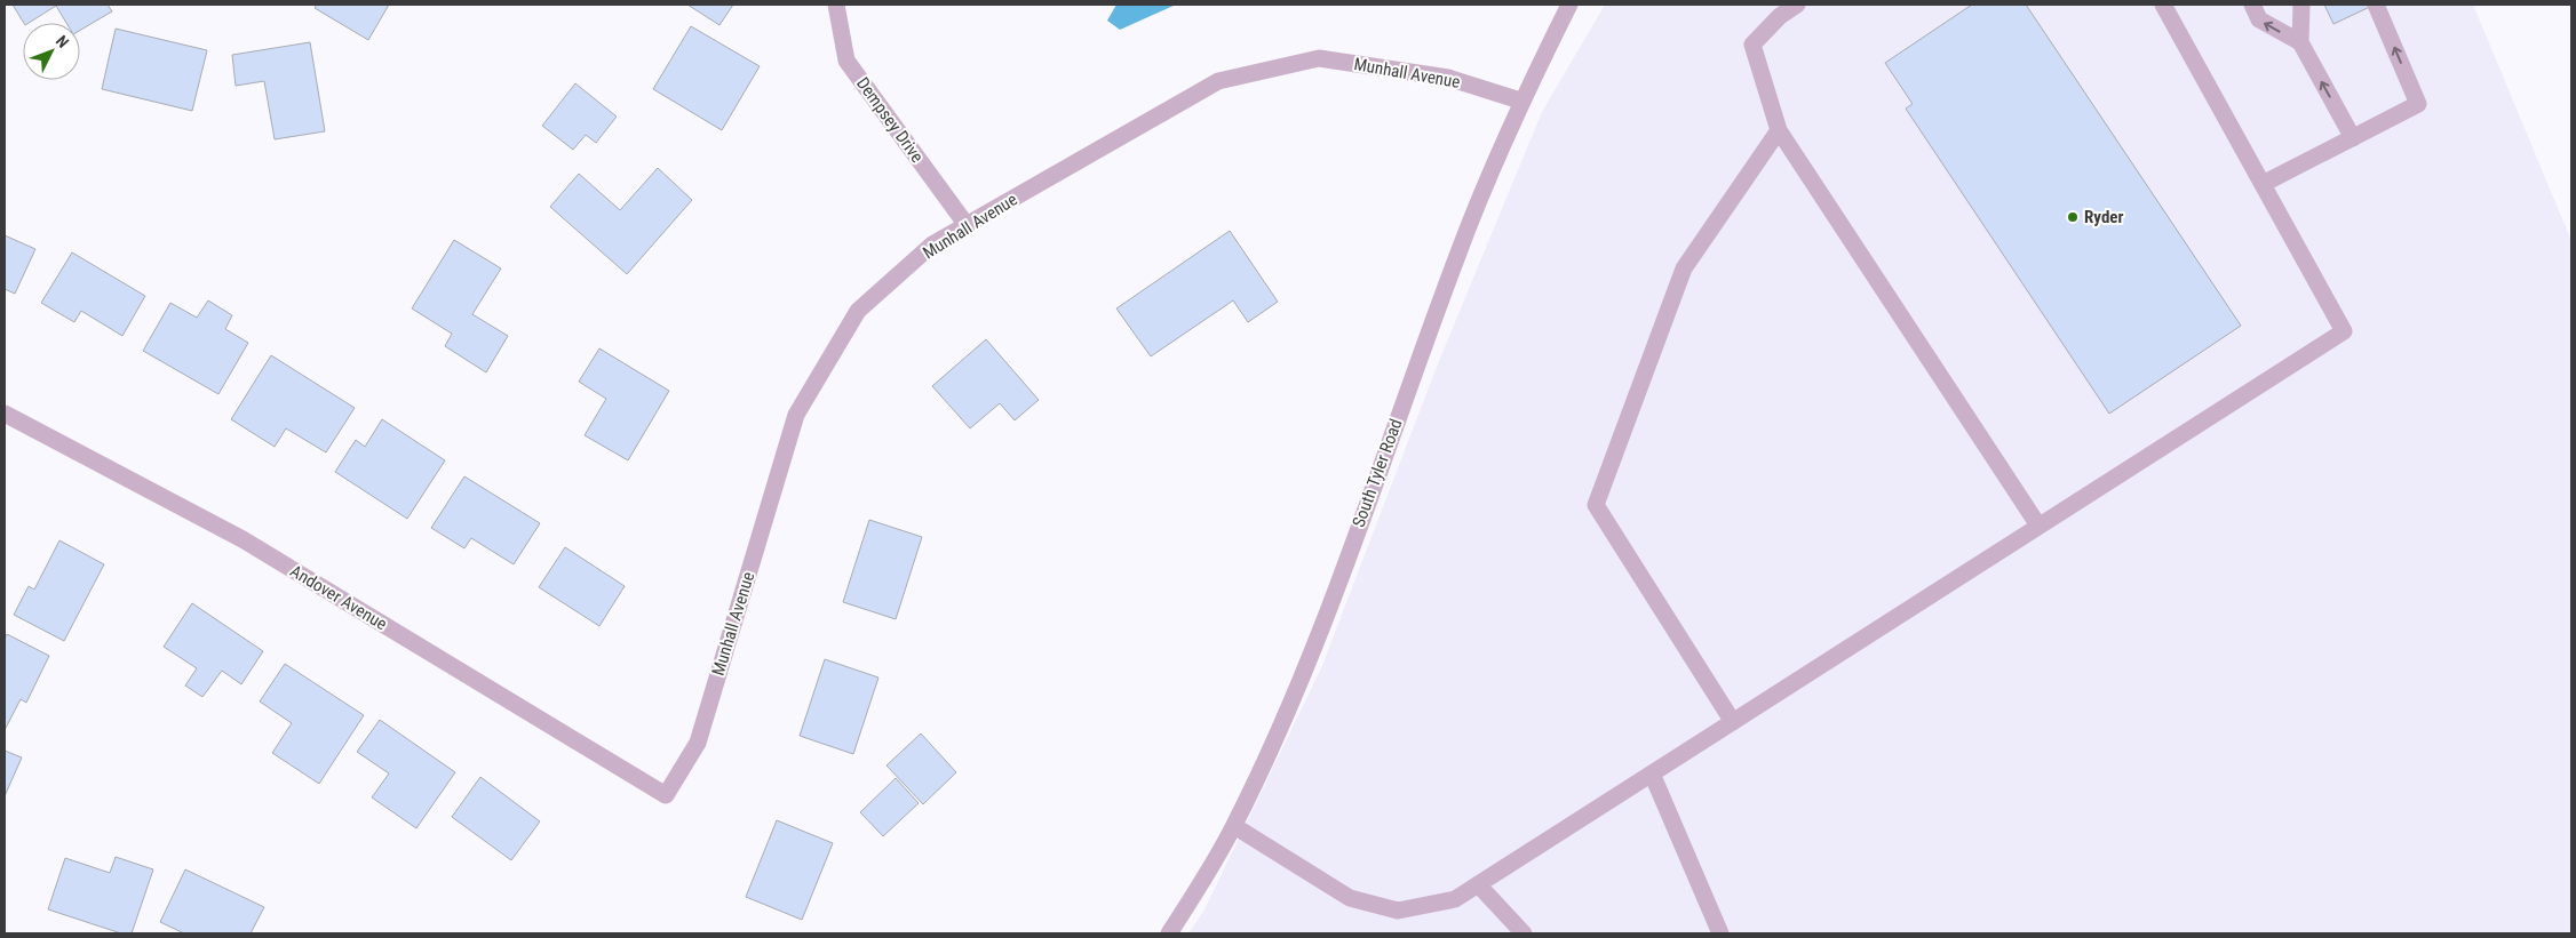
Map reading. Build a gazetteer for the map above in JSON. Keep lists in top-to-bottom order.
{
  "streets": {
    "street": [
      "Munhall Avenue",
      "Dempsey Drive",
      "South Tyler Road",
      "Andover Avenue"
    ]
  },
  "crossings": [
    ["Munhall Avenue", "Dempsey Drive"],
    ["Munhall Avenue", "South Tyler Road"],
    ["Munhall Avenue", "Andover Avenue"]
  ],
  "places": ["Ryder"],
  "north": "top right"
}
